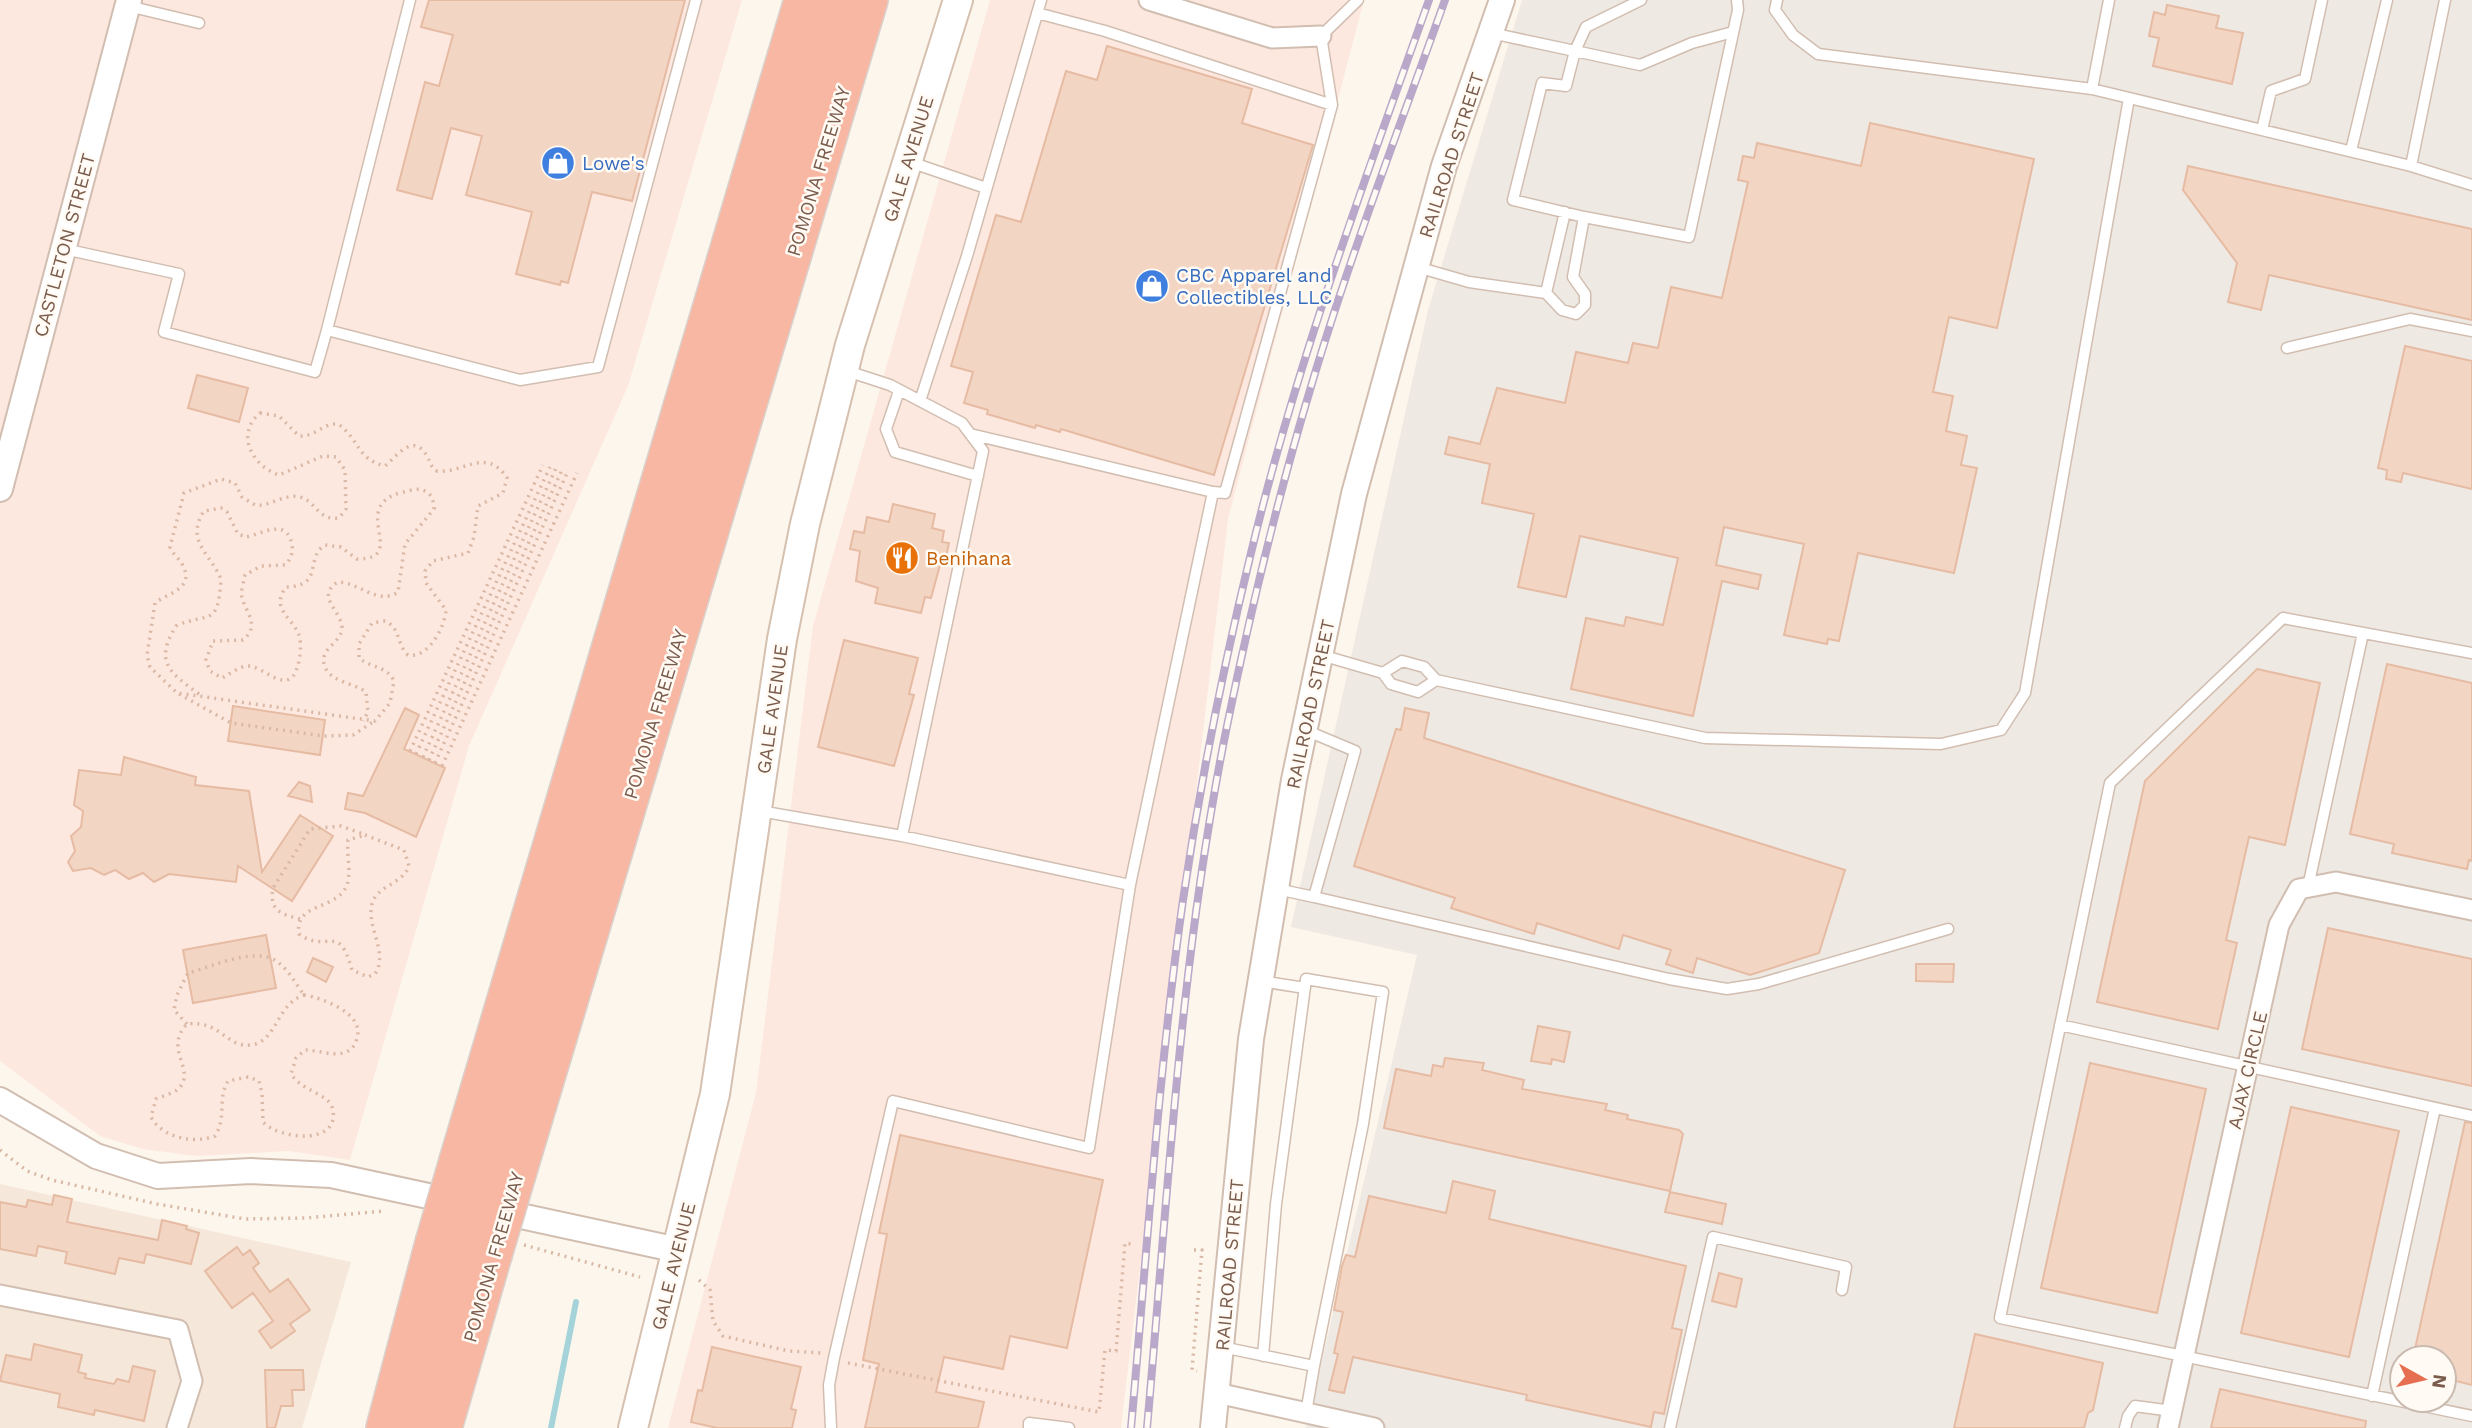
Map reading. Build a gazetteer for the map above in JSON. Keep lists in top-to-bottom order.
{
  "streets": {
    "highway": ["POMONA FREEWAY"],
    "main road": ["GALE AVENUE"],
    "street": ["RAILROAD STREET", "CASTLETON STREET", "AJAX CIRCLE"]
  },
  "places": {
    "shop": ["Lowe's", "CBC Apparel and Collectibles, LLC"],
    "restaurant": ["Benihana"]
  },
  "north": "right"
}
